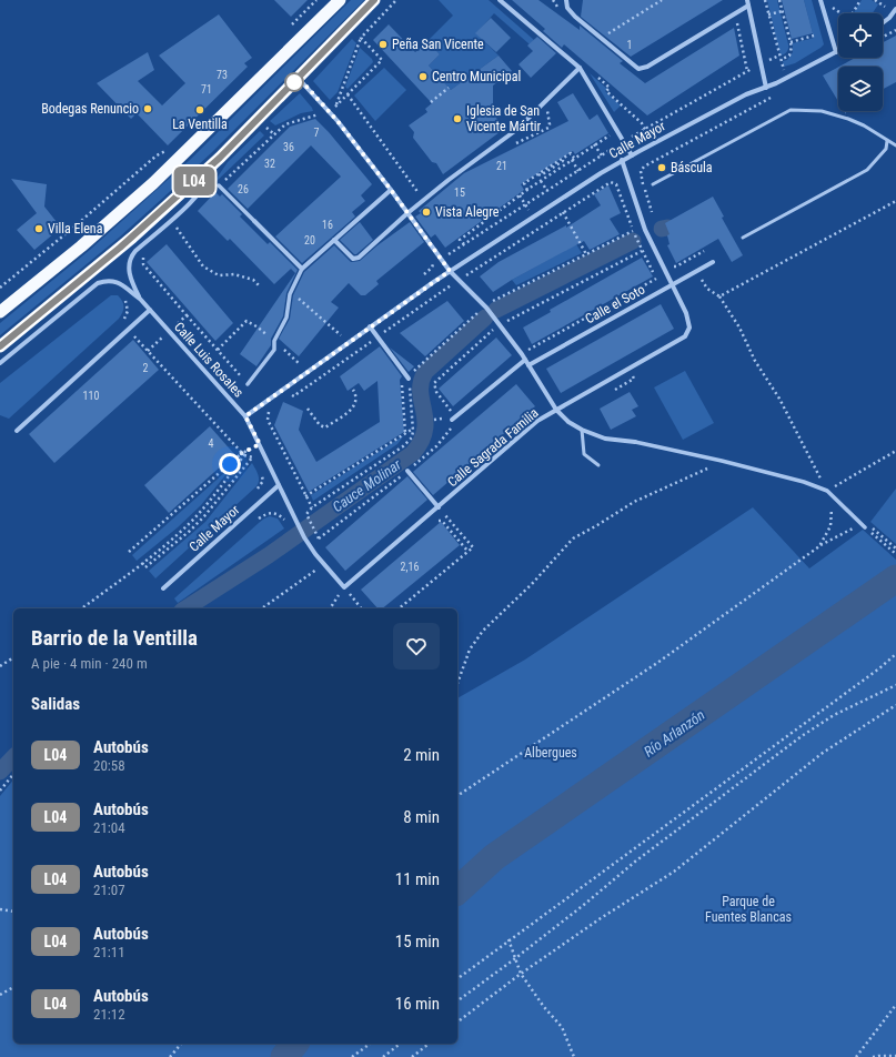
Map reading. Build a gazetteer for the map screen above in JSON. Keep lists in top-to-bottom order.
{
  "streets": {
    "street": [
      "Calle Mayor",
      "Calle el Soto",
      "Calle Luis Rosales",
      "Calle Sagrada Familia"
    ]
  },
  "crossings": [
    ["Calle Mayor", "Calle Luis Rosales"],
    ["Calle el Soto", "Calle Sagrada Familia"],
    ["Calle Luis Rosales", "Calle Sagrada Familia"]
  ],
  "water": ["Cauce Molinar", "Río Arlanzón"],
  "parks": ["Albergues", "Parque de Fuentes Blancas"],
  "places": [
    "Peña San Vicente",
    "Centro Municipal",
    "Bodegas Renuncio",
    "La Ventilla",
    "Iglesia de San Vicente Mártir",
    "Báscula",
    "Vista Alegre",
    "Villa Elena"
  ],
  "lines": ["bus line L04"],
  "house_numbers": [
    "1",
    "73",
    "71",
    "7",
    "36",
    "32",
    "21",
    "26",
    "15",
    "16",
    "20",
    "2",
    "110",
    "4",
    "2,16"
  ],
  "page": {
    "on_map": "L04",
    "heading": [
      ["Barrio de la Ventilla", "A pie · 4 min · 240 m"],
      "Salidas"
    ],
    "list": [
      {
        "mark": "L04",
        "name": "Autobús",
        "note": "20:58",
        "value": "2 min"
      },
      {
        "mark": "L04",
        "name": "Autobús",
        "note": "21:04",
        "value": "8 min"
      },
      {
        "mark": "L04",
        "name": "Autobús",
        "note": "21:07",
        "value": "11 min"
      },
      {
        "mark": "L04",
        "name": "Autobús",
        "note": "21:11",
        "value": "15 min"
      },
      {
        "mark": "L04",
        "name": "Autobús",
        "note": "21:12",
        "value": "16 min"
      }
    ]
  }
}
